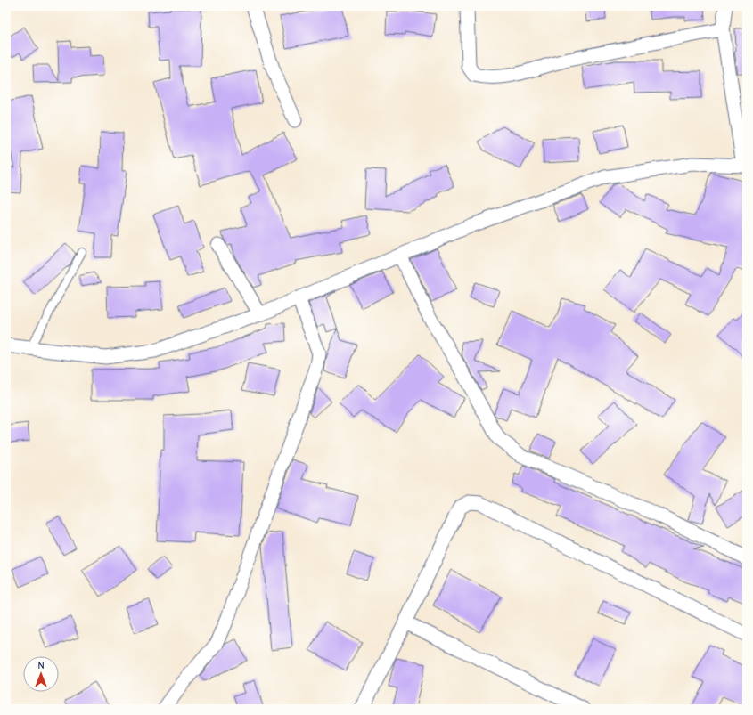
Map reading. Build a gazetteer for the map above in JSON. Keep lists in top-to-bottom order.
{
  "north": "top"
}
